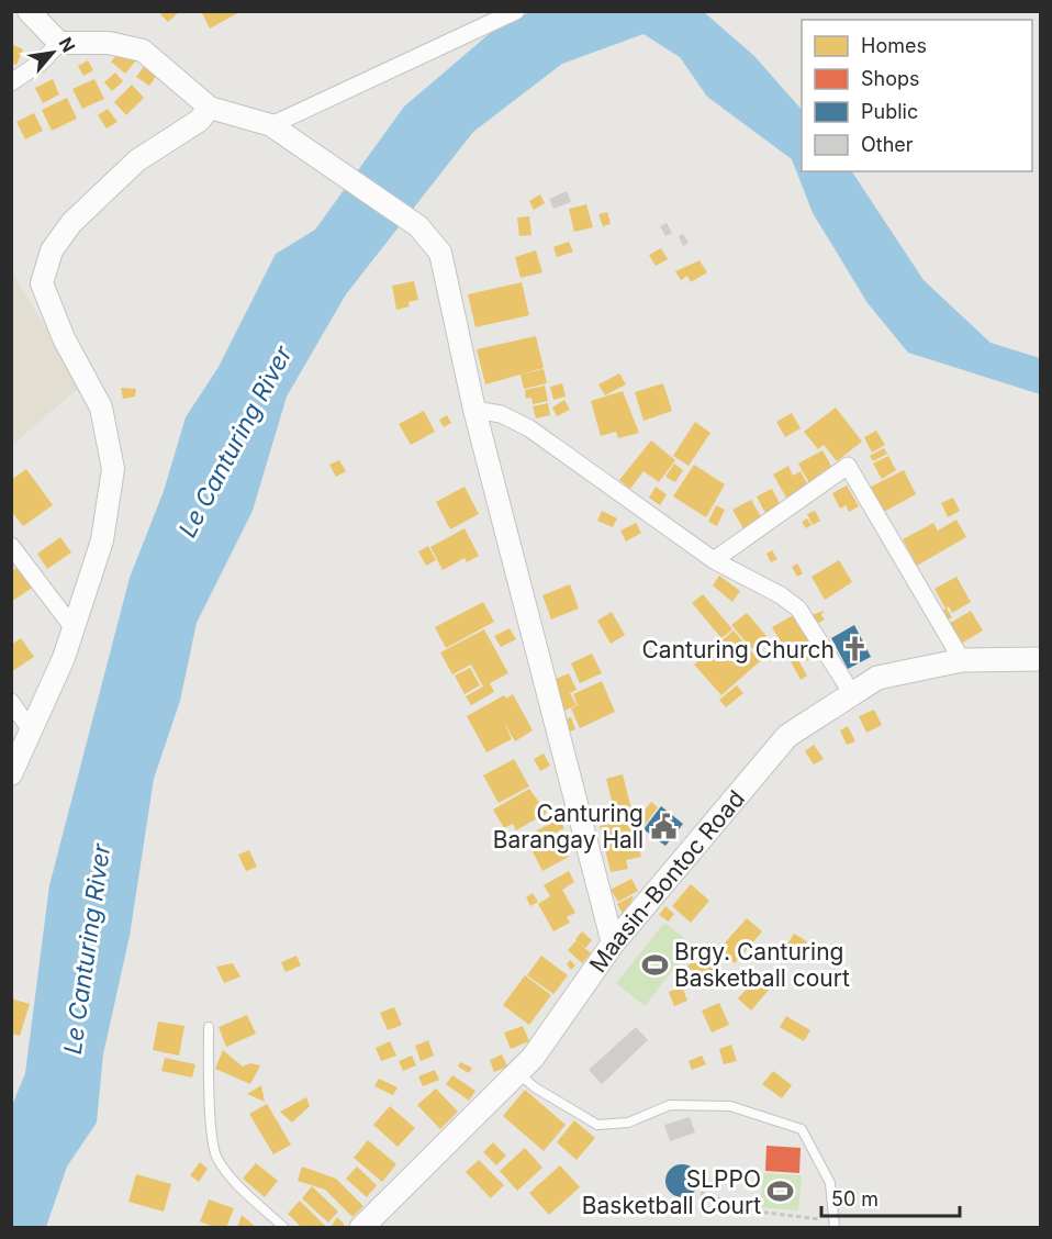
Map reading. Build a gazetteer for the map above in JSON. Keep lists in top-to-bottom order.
{
  "streets": {
    "main road": ["Maasin-Bontoc Road"]
  },
  "water": ["Le Canturing River"],
  "places": {
    "church": ["Canturing Church"],
    "public building": ["Canturing Barangay Hall"],
    "sports": ["Brgy. Canturing Basketball court", "SLPPO Basketball Court"]
  },
  "legend": [
    "Homes",
    "Shops",
    "Public",
    "Other"
  ],
  "scale_bar": "50 m",
  "north": "top right"
}
